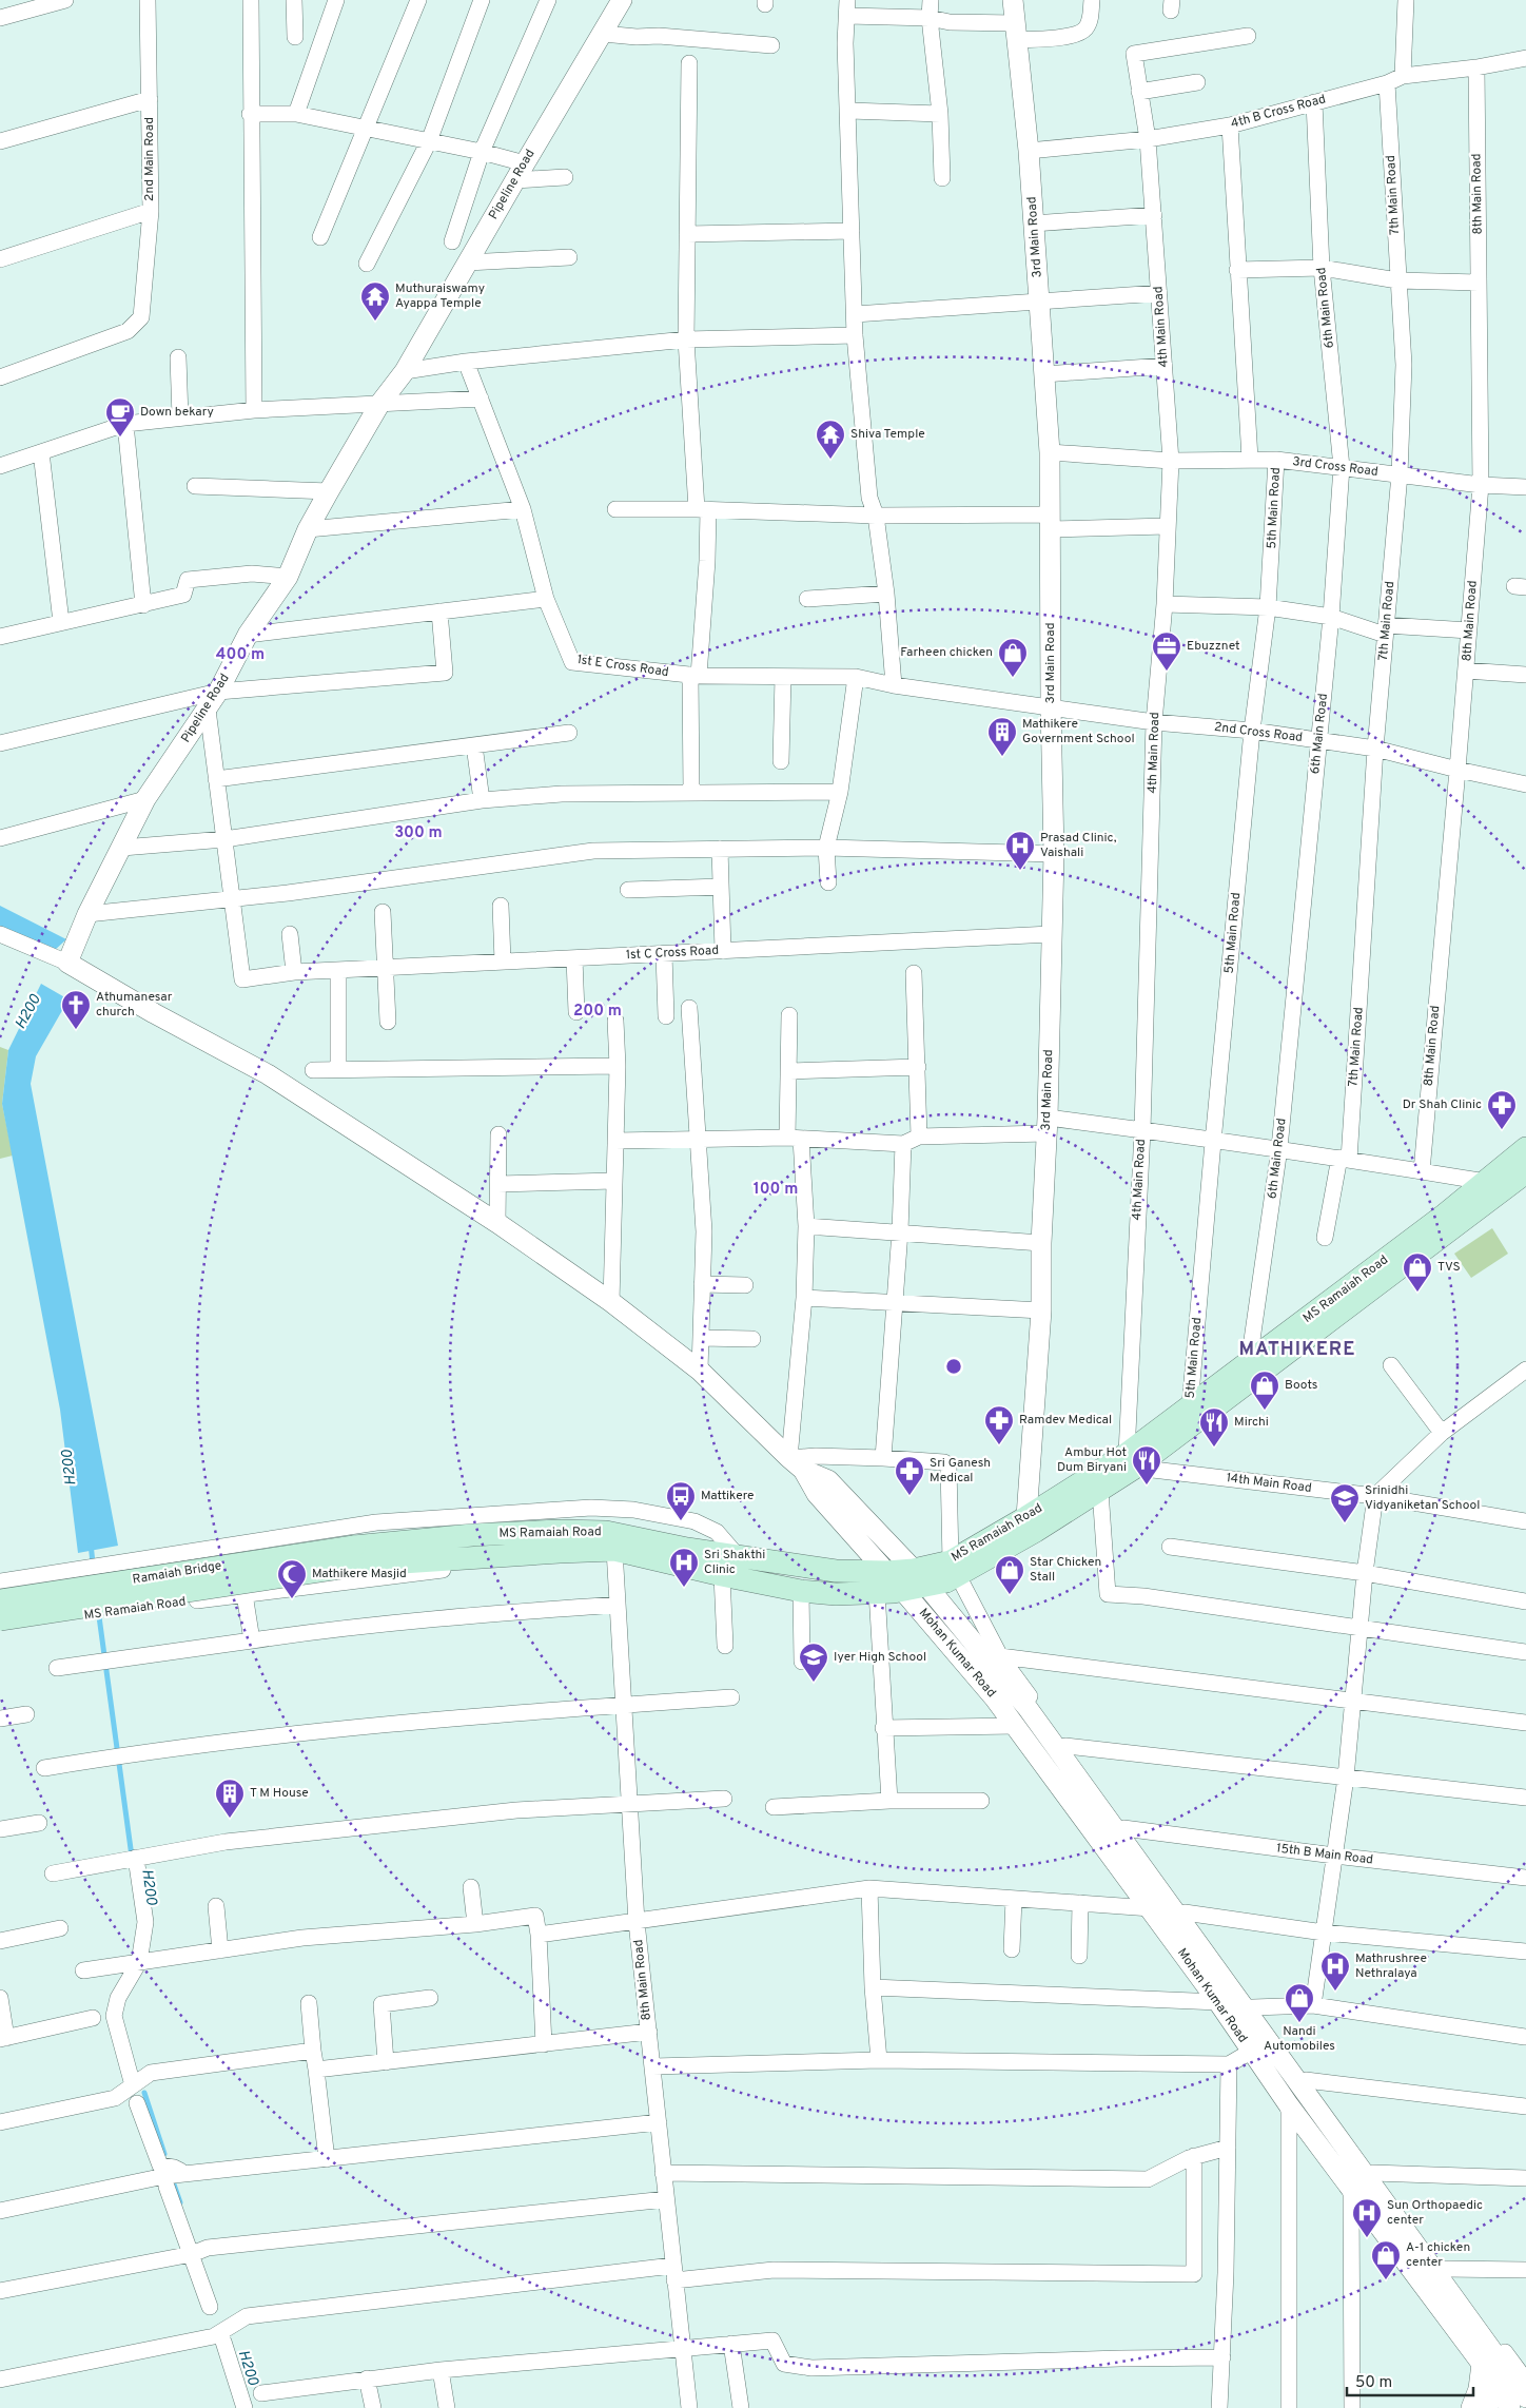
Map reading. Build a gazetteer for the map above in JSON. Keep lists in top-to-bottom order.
{
  "streets": {
    "main road": ["MS Ramaiah Road", "Ramaiah Bridge"],
    "street": [
      "4th B Cross Road",
      "2nd Main Road",
      "Pipeline Road",
      "8th Main Road",
      "7th Main Road",
      "3rd Main Road",
      "6th Main Road",
      "4th Main Road",
      "3rd Cross Road",
      "5th Main Road",
      "1st E Cross Road",
      "2nd Cross Road",
      "1st C Cross Road",
      "14th Main Road",
      "Mohan Kumar Road",
      "15th B Main Road"
    ]
  },
  "crossings": [
    ["4th B Cross Road", "8th Main Road"],
    ["4th B Cross Road", "7th Main Road"],
    ["4th B Cross Road", "3rd Main Road"],
    ["4th B Cross Road", "6th Main Road"],
    ["4th B Cross Road", "4th Main Road"],
    ["8th Main Road", "3rd Cross Road"],
    ["8th Main Road", "2nd Cross Road"],
    ["8th Main Road", "MS Ramaiah Road"],
    ["7th Main Road", "3rd Cross Road"],
    ["7th Main Road", "2nd Cross Road"],
    ["3rd Main Road", "3rd Cross Road"],
    ["3rd Main Road", "1st E Cross Road"],
    ["3rd Main Road", "2nd Cross Road"],
    ["3rd Main Road", "1st C Cross Road"],
    ["3rd Main Road", "MS Ramaiah Road"],
    ["6th Main Road", "3rd Cross Road"],
    ["6th Main Road", "2nd Cross Road"],
    ["6th Main Road", "MS Ramaiah Road"],
    ["4th Main Road", "3rd Cross Road"],
    ["4th Main Road", "2nd Cross Road"],
    ["4th Main Road", "MS Ramaiah Road"],
    ["4th Main Road", "14th Main Road"],
    ["3rd Cross Road", "5th Main Road"],
    ["5th Main Road", "2nd Cross Road"],
    ["5th Main Road", "MS Ramaiah Road"],
    ["1st E Cross Road", "2nd Cross Road"],
    ["MS Ramaiah Road", "14th Main Road"],
    ["MS Ramaiah Road", "Ramaiah Bridge"],
    ["MS Ramaiah Road", "Mohan Kumar Road"]
  ],
  "districts": ["MATHIKERE"],
  "water": ["H200"],
  "places": {
    "temple": ["Muthuraiswamy Ayappa Temple", "Shiva Temple"],
    "cafe": ["Down bekary"],
    "office": ["Ebuzznet"],
    "shop": [
      "Farheen chicken",
      "TVS",
      "Boots",
      "Star Chicken Stall",
      "Nandi Automobiles",
      "A-1 chicken center"
    ],
    "building": ["Mathikere Government School", "T M House"],
    "hospital": [
      "Prasad Clinic, Vaishali",
      "Sri Shakthi Clinic",
      "Mathrushree Nethralaya",
      "Sun Orthopaedic center"
    ],
    "church": ["Athumanesar church"],
    "pharmacy": ["Dr Shah Clinic", "Ramdev Medical", "Sri Ganesh Medical"],
    "restaurant": ["Mirchi", "Ambur Hot Dum Biryani"],
    "bus stop": ["Mattikere"],
    "school or university": ["Srinidhi Vidyaniketan School", "Iyer High School"],
    "mosque": ["Mathikere Masjid"]
  },
  "scale_bar": "50 m",
  "rings": [
    "400 m",
    "300 m",
    "200 m",
    "100 m"
  ]
}
